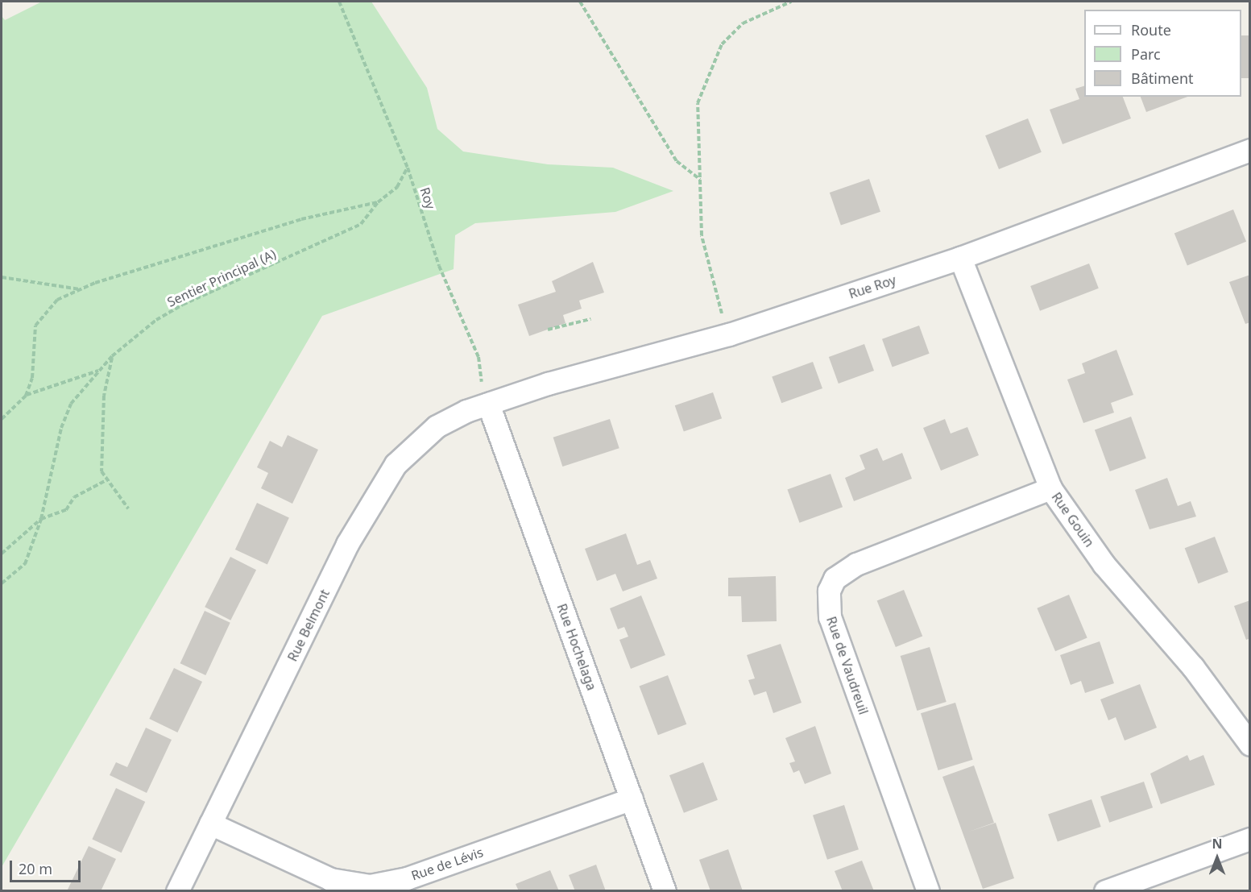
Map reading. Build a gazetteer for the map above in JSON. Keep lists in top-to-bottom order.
{
  "streets": {
    "street": [
      "Rue Roy",
      "Rue Gouin",
      "Rue Belmont",
      "Rue Hochelaga",
      "Rue de Vaudreuil",
      "Rue de Lévis"
    ],
    "path": ["Roy", "Sentier Principal (A)"]
  },
  "crossings": [
    ["Roy", "Sentier Principal (A)"],
    ["Roy", "Rue Roy"],
    ["Roy", "Rue Belmont"],
    ["Roy", "Rue Hochelaga"],
    ["Rue Roy", "Rue Gouin"],
    ["Rue Roy", "Rue Belmont"],
    ["Rue Roy", "Rue Hochelaga"],
    ["Rue Gouin", "Rue de Vaudreuil"],
    ["Rue Belmont", "Rue Hochelaga"],
    ["Rue Belmont", "Rue de Lévis"],
    ["Rue Hochelaga", "Rue de Lévis"]
  ],
  "legend": ["Route", "Parc", "Bâtiment"],
  "scale_bar": "20 m",
  "north": "top"
}
